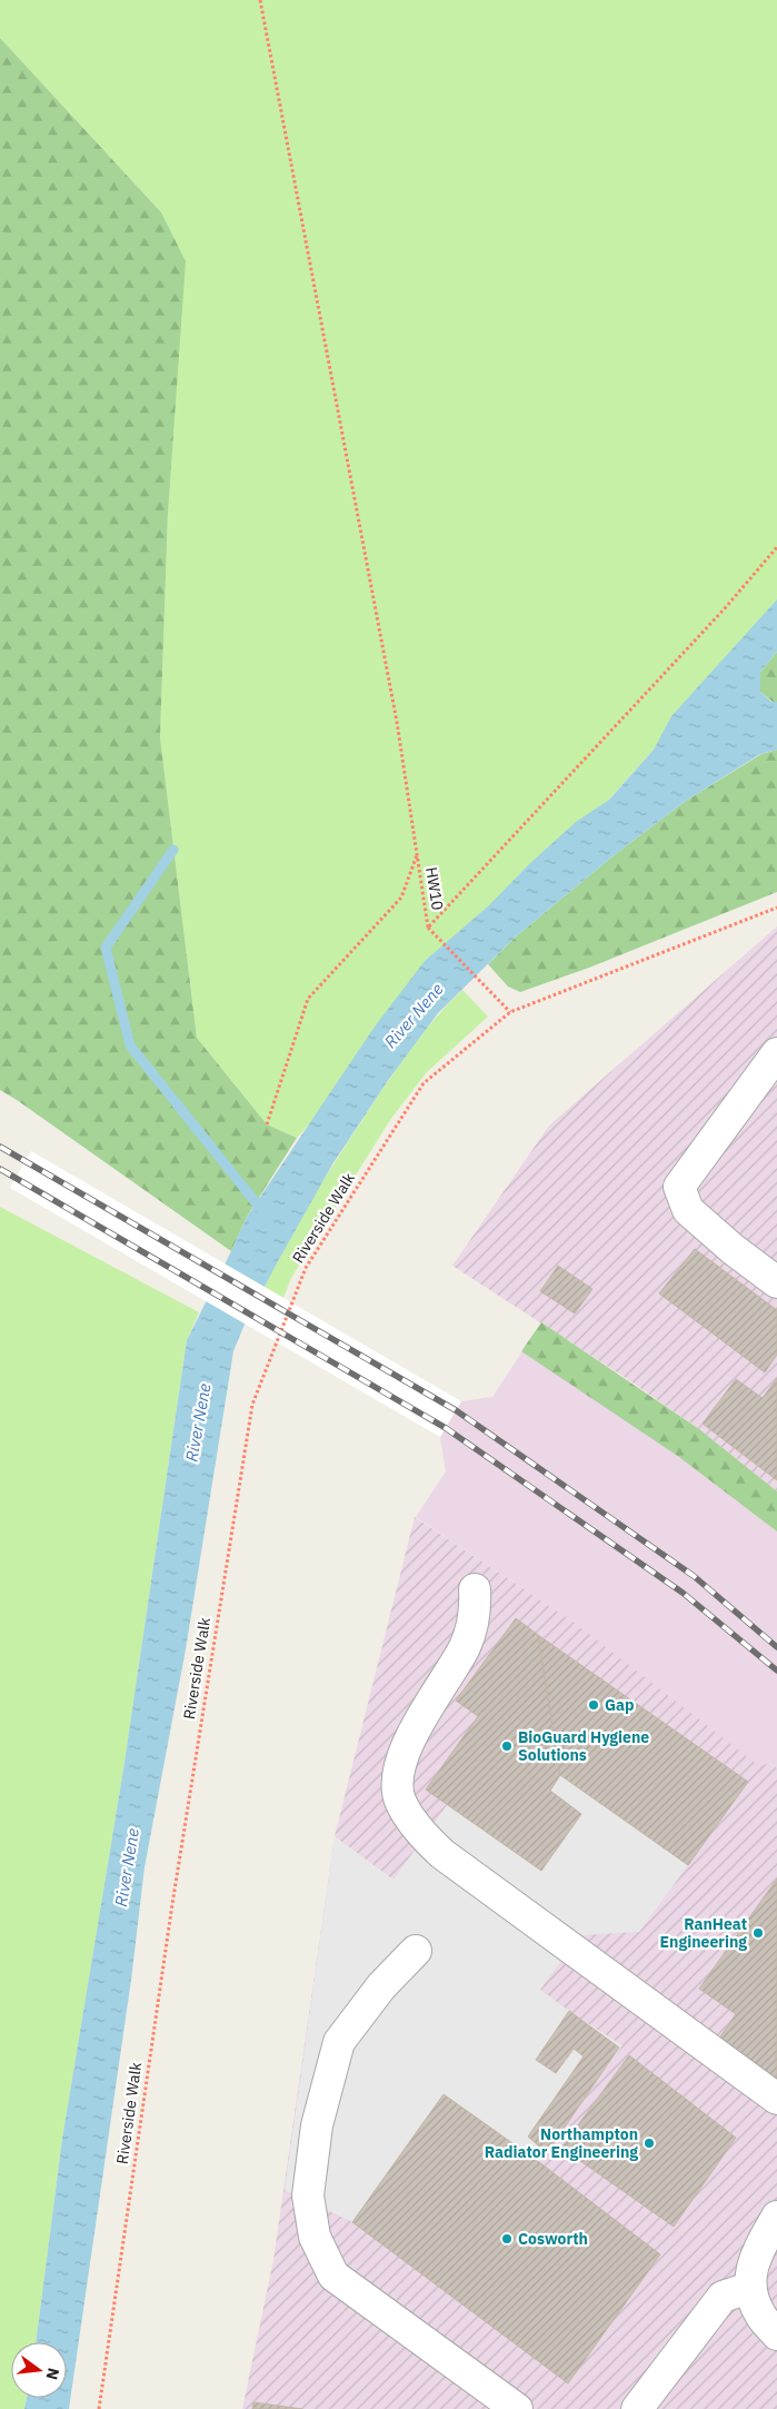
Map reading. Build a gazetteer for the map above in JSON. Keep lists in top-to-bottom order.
{
  "streets": {
    "path": ["HW10", "Riverside Walk"]
  },
  "water": ["River Nene"],
  "places": [
    "Gap",
    "BioGuard Hygiene Solutions",
    "RanHeat Engineering",
    "Northampton Radiator Engineering",
    "Cosworth"
  ],
  "north": "right"
}
